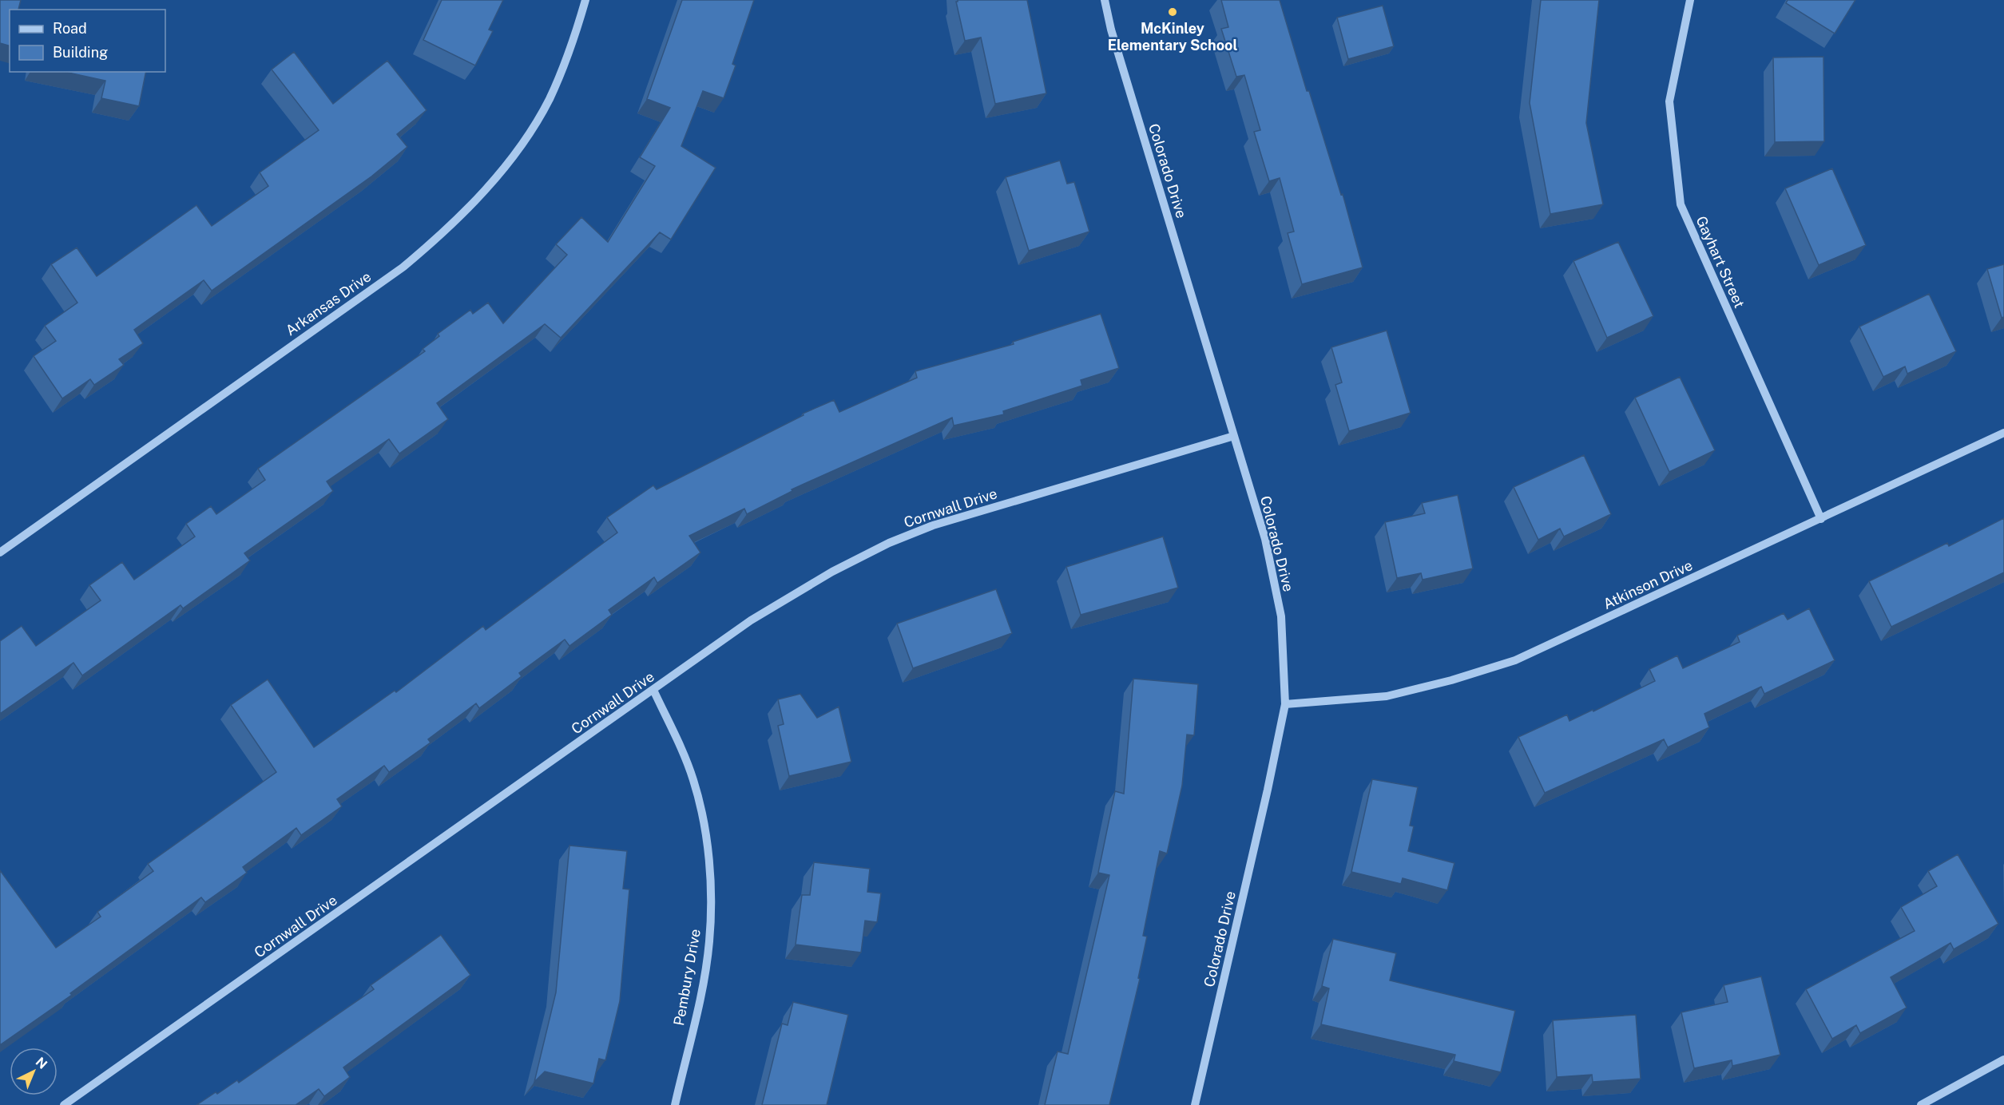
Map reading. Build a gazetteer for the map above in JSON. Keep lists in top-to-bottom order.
{
  "streets": {
    "street": [
      "Colorado Drive",
      "Gayhart Street",
      "Arkansas Drive",
      "Cornwall Drive",
      "Atkinson Drive",
      "Pembury Drive"
    ]
  },
  "crossings": [
    ["Colorado Drive", "Cornwall Drive"],
    ["Colorado Drive", "Atkinson Drive"],
    ["Gayhart Street", "Atkinson Drive"],
    ["Cornwall Drive", "Pembury Drive"]
  ],
  "places": ["McKinley Elementary School"],
  "legend": ["Road", "Building"],
  "north": "top right"
}
